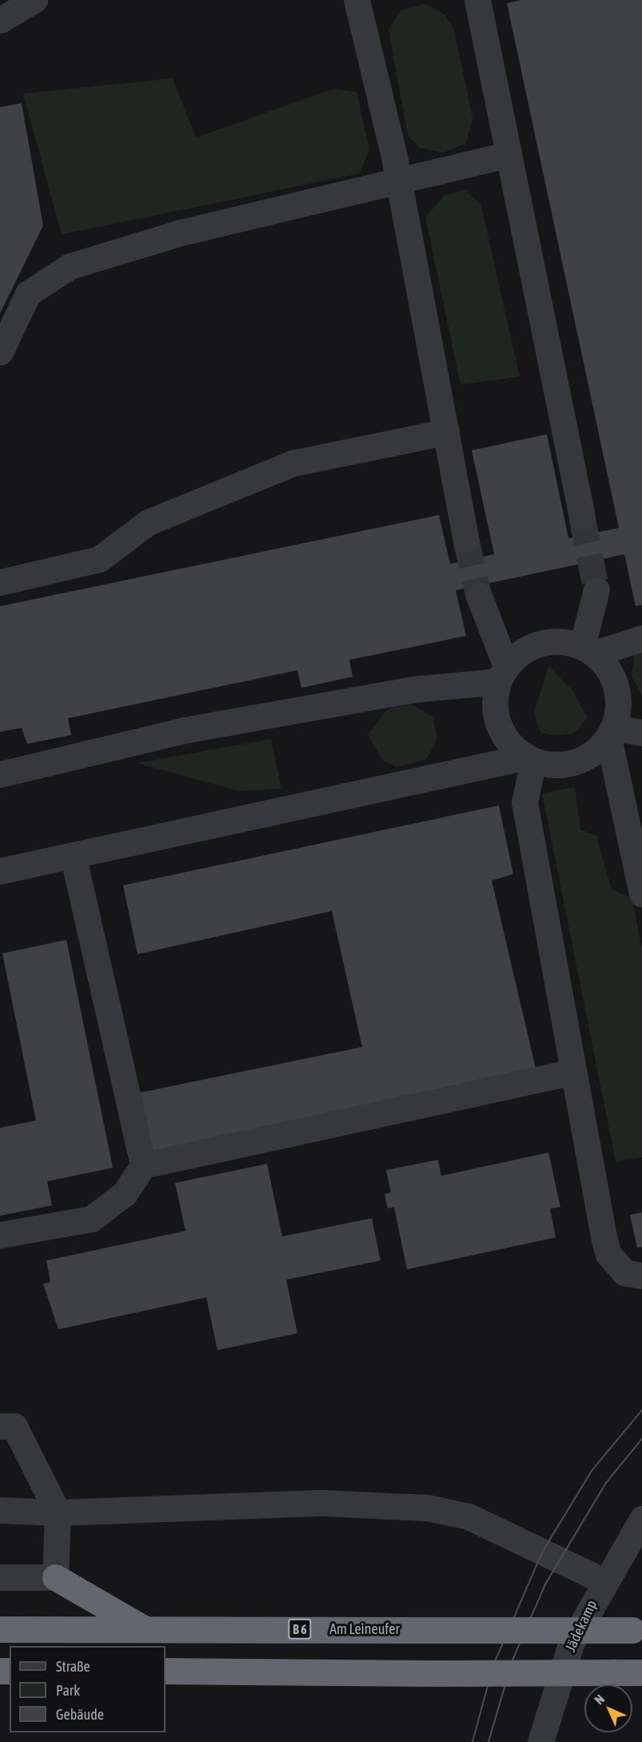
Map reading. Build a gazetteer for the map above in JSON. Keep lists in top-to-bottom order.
{
  "streets": {
    "highway": ["B 6", "Am Leineufer"],
    "street": ["Jädekamp"]
  },
  "legend": ["Straße", "Park", "Gebäude"],
  "north": "top left"
}
